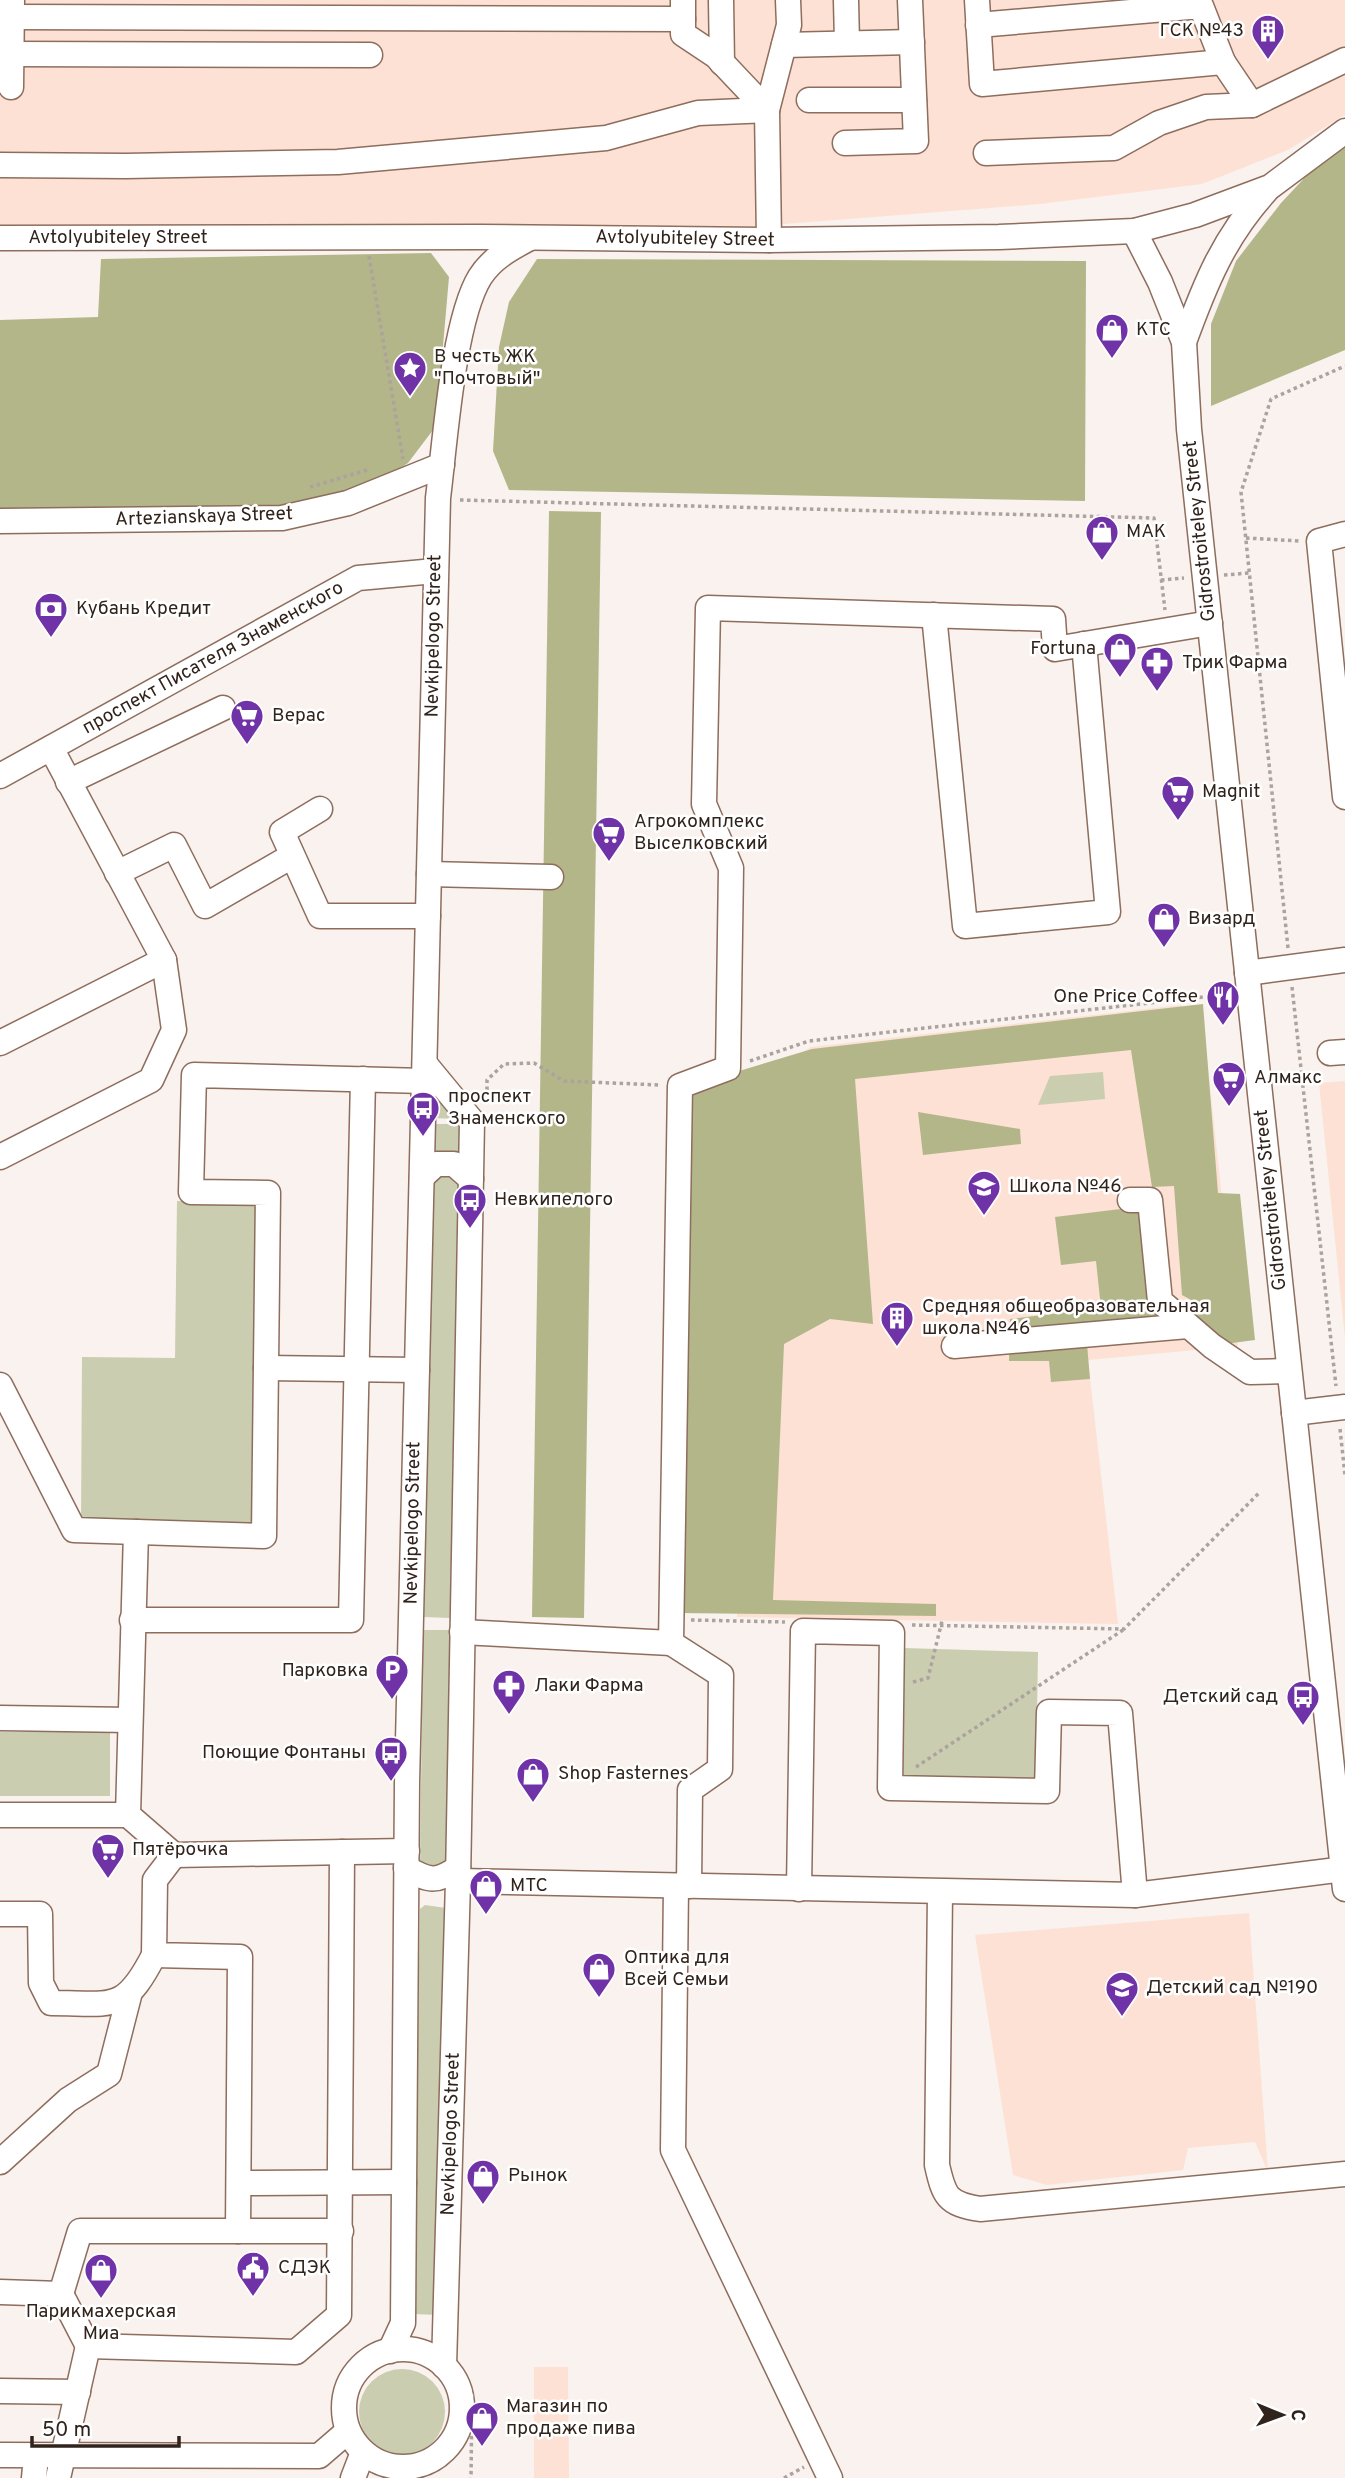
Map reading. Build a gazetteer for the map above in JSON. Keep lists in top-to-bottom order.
{
  "streets": {
    "street": [
      "Avtolyubiteley Street",
      "Artezianskaya Street",
      "Gidrostroiteley Street",
      "Nevkipelogo Street",
      "проспект Писателя Знаменского"
    ]
  },
  "crossings": [
    ["Avtolyubiteley Street", "Gidrostroiteley Street"],
    ["Avtolyubiteley Street", "Nevkipelogo Street"],
    ["Artezianskaya Street", "Nevkipelogo Street"],
    ["Nevkipelogo Street", "проспект Писателя Знаменского"]
  ],
  "places": {
    "building": ["ГСК №43", "Средняя общеобразовательная школа №46"],
    "shop": [
      "КТС",
      "МАК",
      "Fortuna",
      "Визард",
      "Shop Fasternes",
      "МТС",
      "Оптика для Всей Семьи",
      "Рынок",
      "Парикмахерская Миа",
      "Магазин по продаже пива"
    ],
    "place": ["В честь ЖК \"Почтовый\""],
    "bank": ["Кубань Кредит"],
    "pharmacy": ["Трик Фарма", "Лаки Фарма"],
    "supermarket": [
      "Верас",
      "Magnit",
      "Агрокомплекс Выселковский",
      "Алмакс",
      "Пятёрочка"
    ],
    "restaurant": ["One Price Coffee"],
    "bus stop": [
      "проспект Знаменского",
      "Невкипелого",
      "Детский сад",
      "Поющие Фонтаны"
    ],
    "school or university": ["Школа №46", "Детский сад №190"],
    "parking": ["Парковка"],
    "public building": ["СДЭК"]
  },
  "scale_bar": "50 m",
  "north": "right"
}
